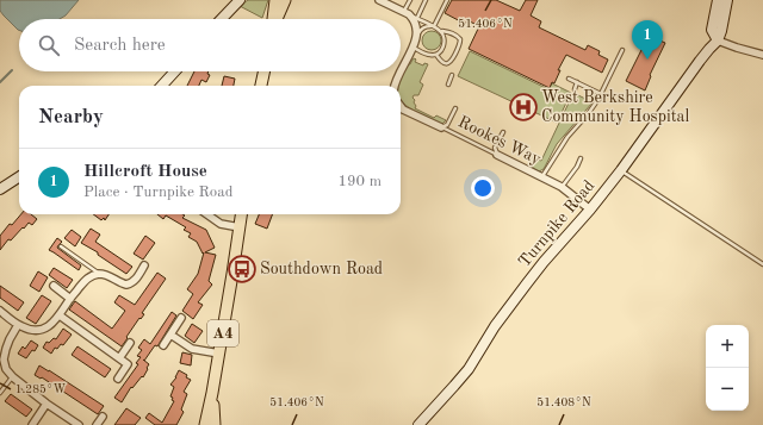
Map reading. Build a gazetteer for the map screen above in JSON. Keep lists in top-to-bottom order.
{
  "streets": {
    "main road": ["A4"],
    "street": ["Rookes Way", "Turnpike Road"]
  },
  "crossings": [
    ["Rookes Way", "Turnpike Road"]
  ],
  "places": {
    "hospital": ["West Berkshire Community Hospital"],
    "bus stop": ["Southdown Road"]
  },
  "page": {
    "search": "Search here",
    "pins": "1",
    "heading": "Nearby",
    "list": [
      {
        "mark": "1",
        "name": "Hillcroft House",
        "note": "Place · Turnpike Road",
        "value": "190 m"
      }
    ],
    "map_buttons": ["+", "−"]
  },
  "coordinates": ["51.406°N", "1.285°W", "51.408°N"]
}
